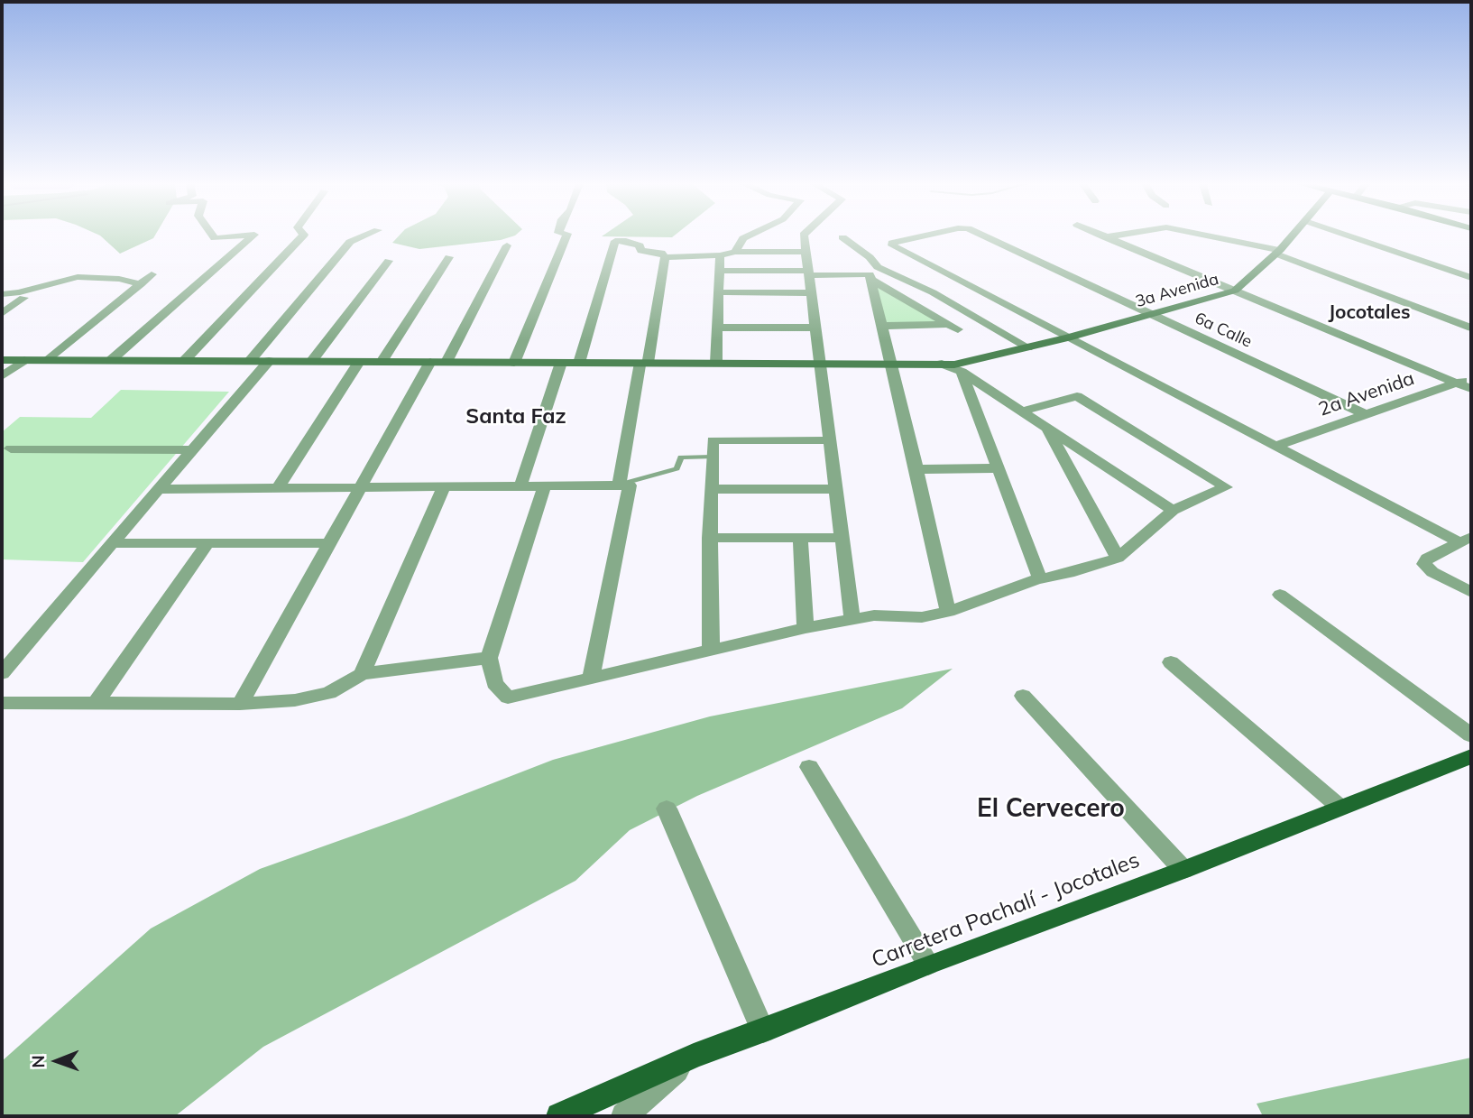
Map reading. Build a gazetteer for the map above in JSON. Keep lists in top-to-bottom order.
{
  "streets": {
    "main road": ["Carretera Pachalí - Jocotales"],
    "street": ["3a Avenida", "6a Calle", "2a Avenida"]
  },
  "crossings": [
    ["3a Avenida", "6a Calle"],
    ["6a Calle", "2a Avenida"]
  ],
  "districts": ["Jocotales", "Santa Faz", "El Cervecero"],
  "north": "left"
}
